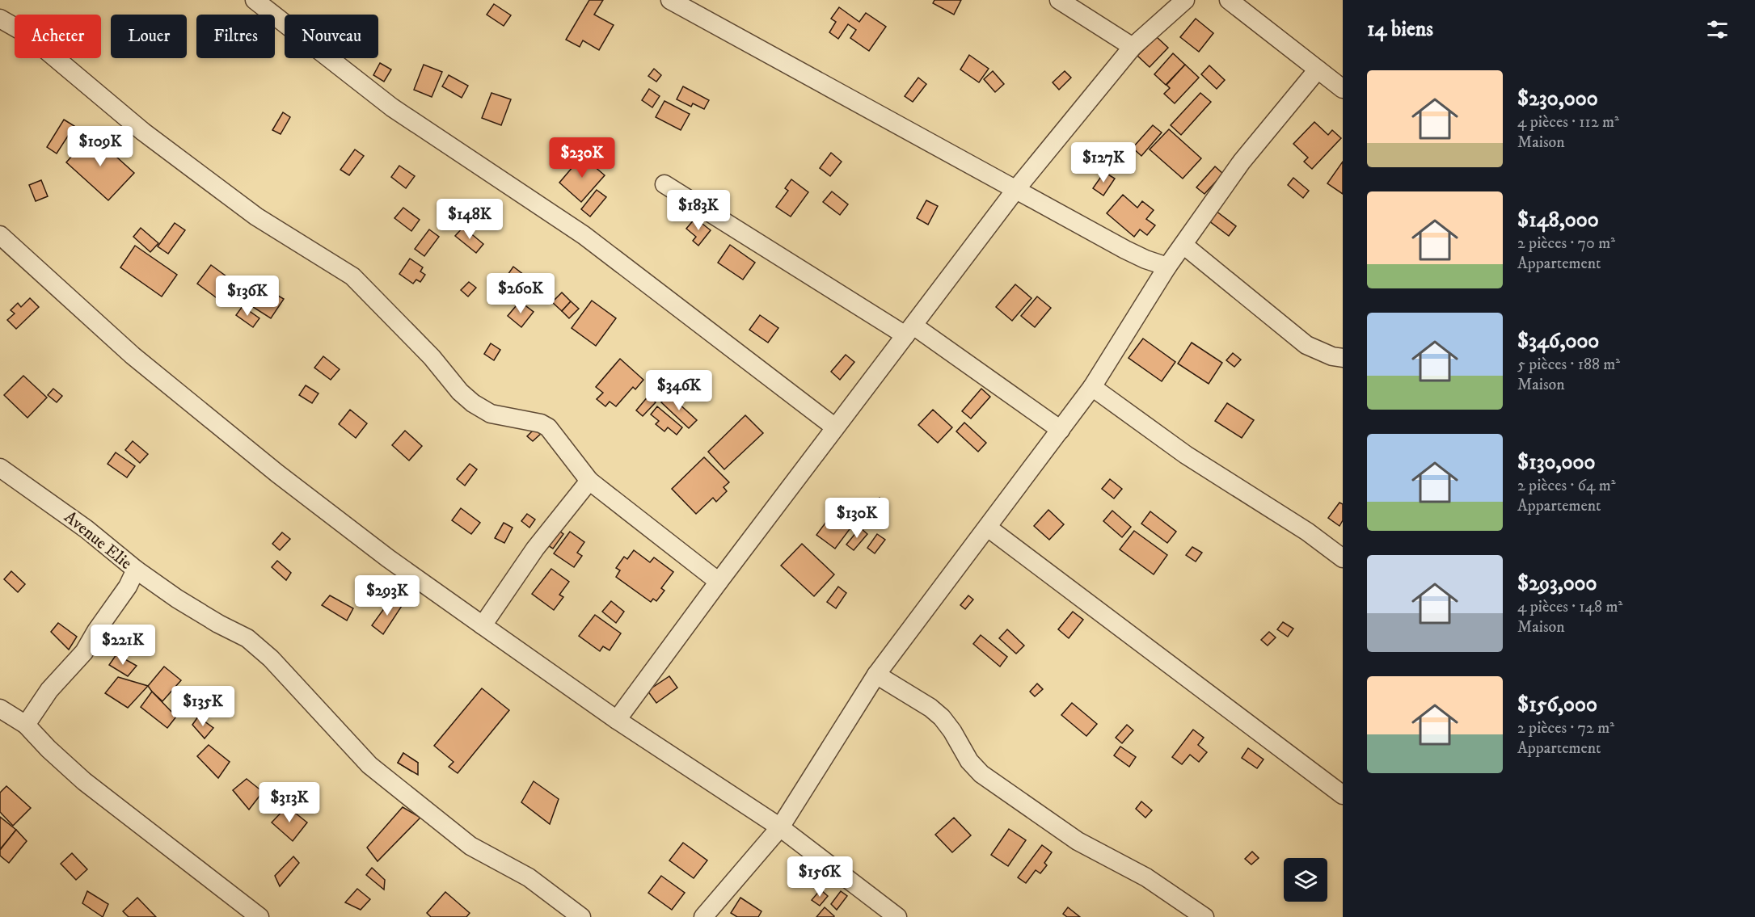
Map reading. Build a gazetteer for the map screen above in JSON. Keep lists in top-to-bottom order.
{
  "streets": {
    "street": ["Avenue Elie"]
  },
  "page": {
    "heading": "14 biens",
    "chip": [
      "Acheter",
      "Louer",
      "Filtres",
      "Nouveau"
    ],
    "list": [
      {
        "name": "$230,000",
        "note": "4 pièces · 112 m² · Maison"
      },
      {
        "name": "$148,000",
        "note": "2 pièces · 70 m² · Appartement"
      },
      {
        "name": "$346,000",
        "note": "5 pièces · 188 m² · Maison"
      },
      {
        "name": "$130,000",
        "note": "2 pièces · 64 m² · Appartement"
      },
      {
        "name": "$293,000",
        "note": "4 pièces · 148 m² · Maison"
      },
      {
        "name": "$156,000",
        "note": "2 pièces · 72 m² · Appartement"
      }
    ],
    "price": [
      "$109K",
      "$230K",
      "$127K",
      "$183K",
      "$148K",
      "$260K",
      "$136K",
      "$346K",
      "$130K",
      "$293K",
      "$221K",
      "$135K",
      "$313K",
      "$156K"
    ]
  }
}
